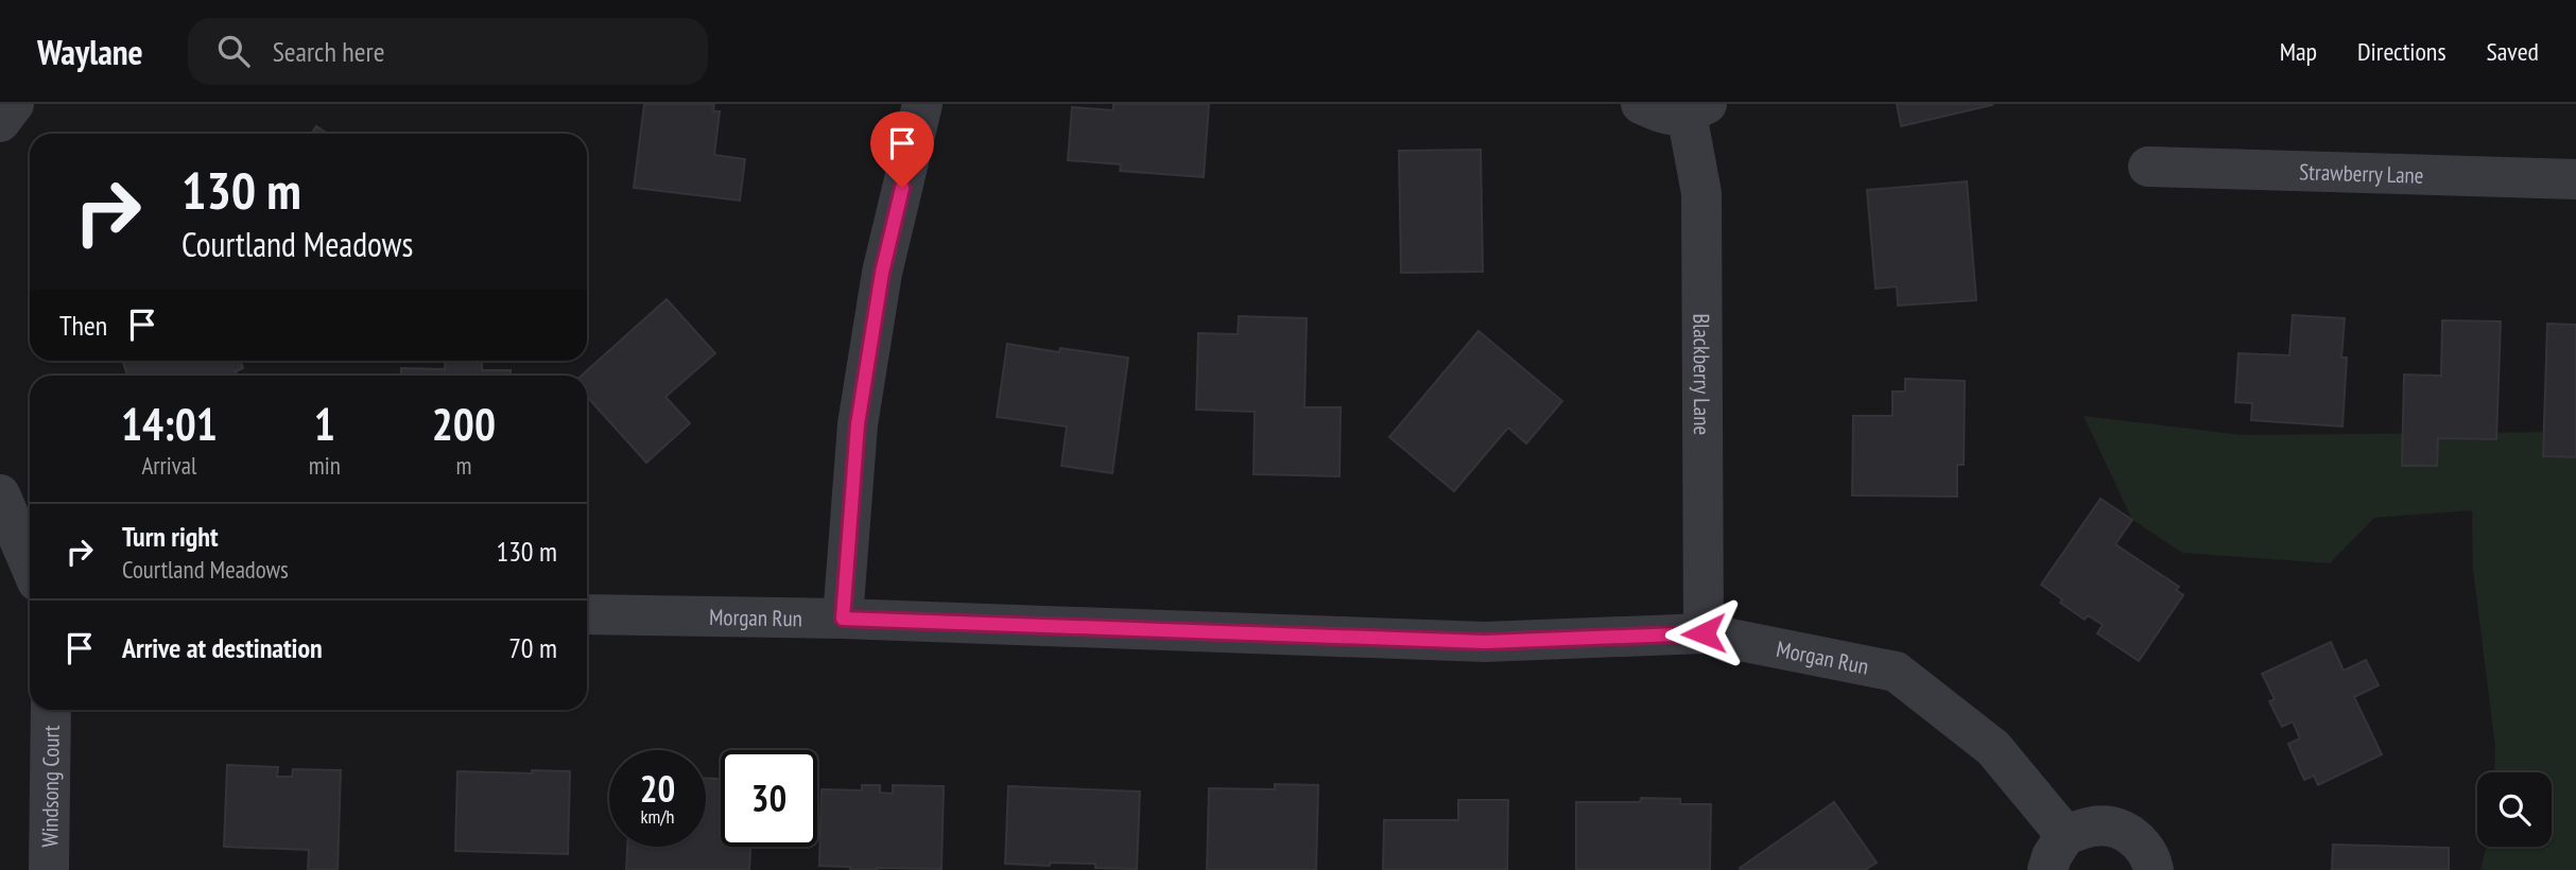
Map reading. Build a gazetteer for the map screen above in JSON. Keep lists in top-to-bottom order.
{
  "streets": {
    "street": [
      "Strawberry Lane",
      "Blackberry Lane",
      "Morgan Run",
      "Windsong Court"
    ]
  },
  "crossings": [
    ["Blackberry Lane", "Morgan Run"]
  ],
  "page": {
    "header": "Waylane",
    "search": "Search here",
    "nav": ["Map", "Directions", "Saved"],
    "turn": ["130 m", "Courtland Meadows"],
    "then": "Then",
    "eta": [
      "14:01",
      "Arrival",
      "1",
      "min",
      "200",
      "m"
    ],
    "list": [
      {
        "name": "Turn right",
        "note": "Courtland Meadows",
        "value": "130 m"
      },
      {
        "name": "Arrive at destination",
        "value": "70 m"
      }
    ],
    "speed": "20 km/h",
    "limit": "30"
  }
}
